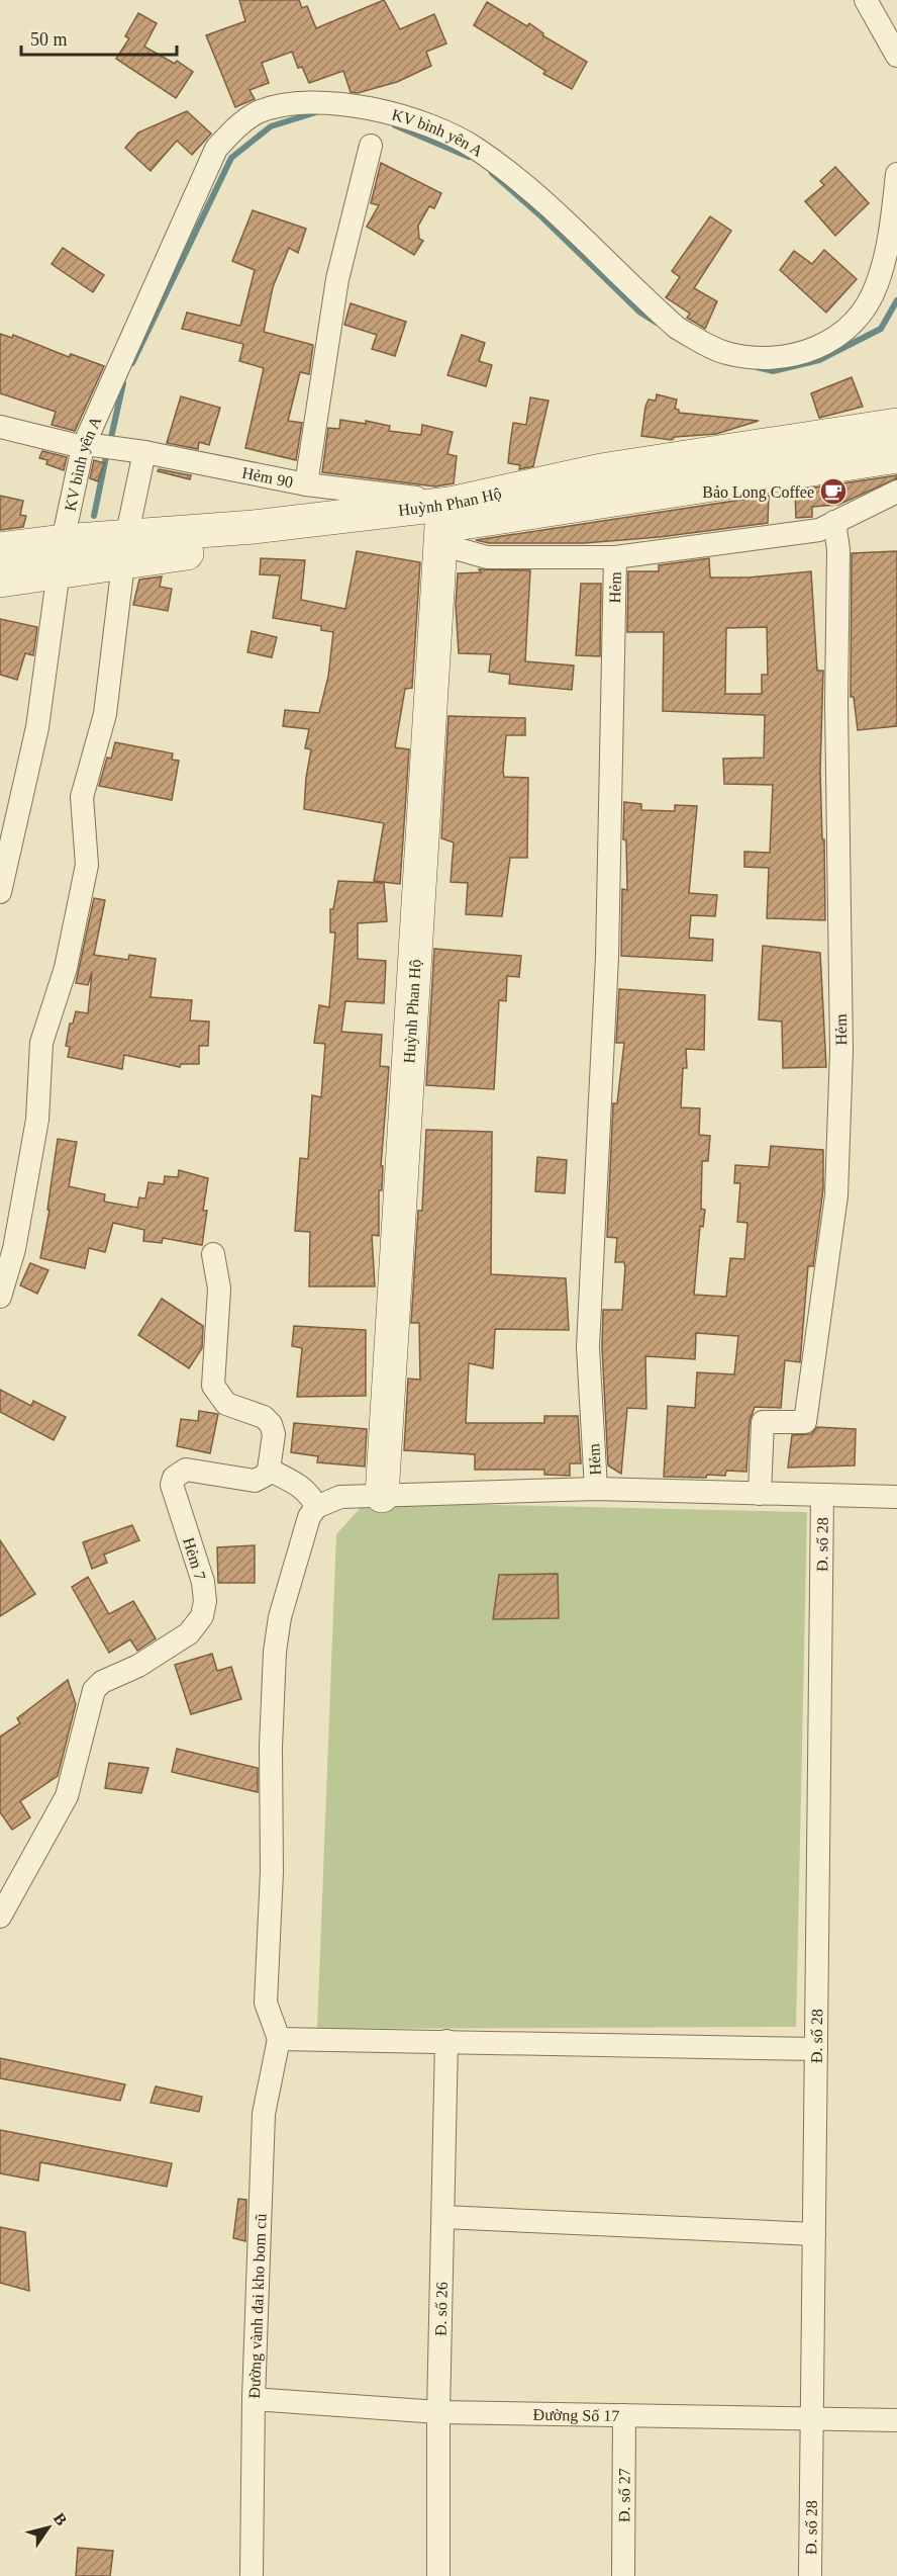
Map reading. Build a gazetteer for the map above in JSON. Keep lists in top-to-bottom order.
{
  "streets": {
    "street": [
      "KV bình yên A",
      "Hẻm 90",
      "Huỳnh Phan Hộ",
      "Hẻm",
      "Đ. số 28",
      "Hẻm 7",
      "Đường vành đai kho bom cũ",
      "Đ. số 26",
      "Đường Số 17",
      "Đ. số 27"
    ]
  },
  "crossings": [
    ["KV bình yên A", "Hẻm 90"],
    ["KV bình yên A", "Huỳnh Phan Hộ"],
    ["Hẻm 90", "Huỳnh Phan Hộ"],
    ["Hẻm 90", "Hẻm"],
    ["Đ. số 28", "Đường Số 17"],
    ["Đường vành đai kho bom cũ", "Đường Số 17"],
    ["Đ. số 26", "Đường Số 17"],
    ["Đường Số 17", "Đ. số 27"]
  ],
  "places": {
    "cafe": ["Bảo Long Coffee"]
  },
  "scale_bar": "50 m",
  "north": "top right"
}
